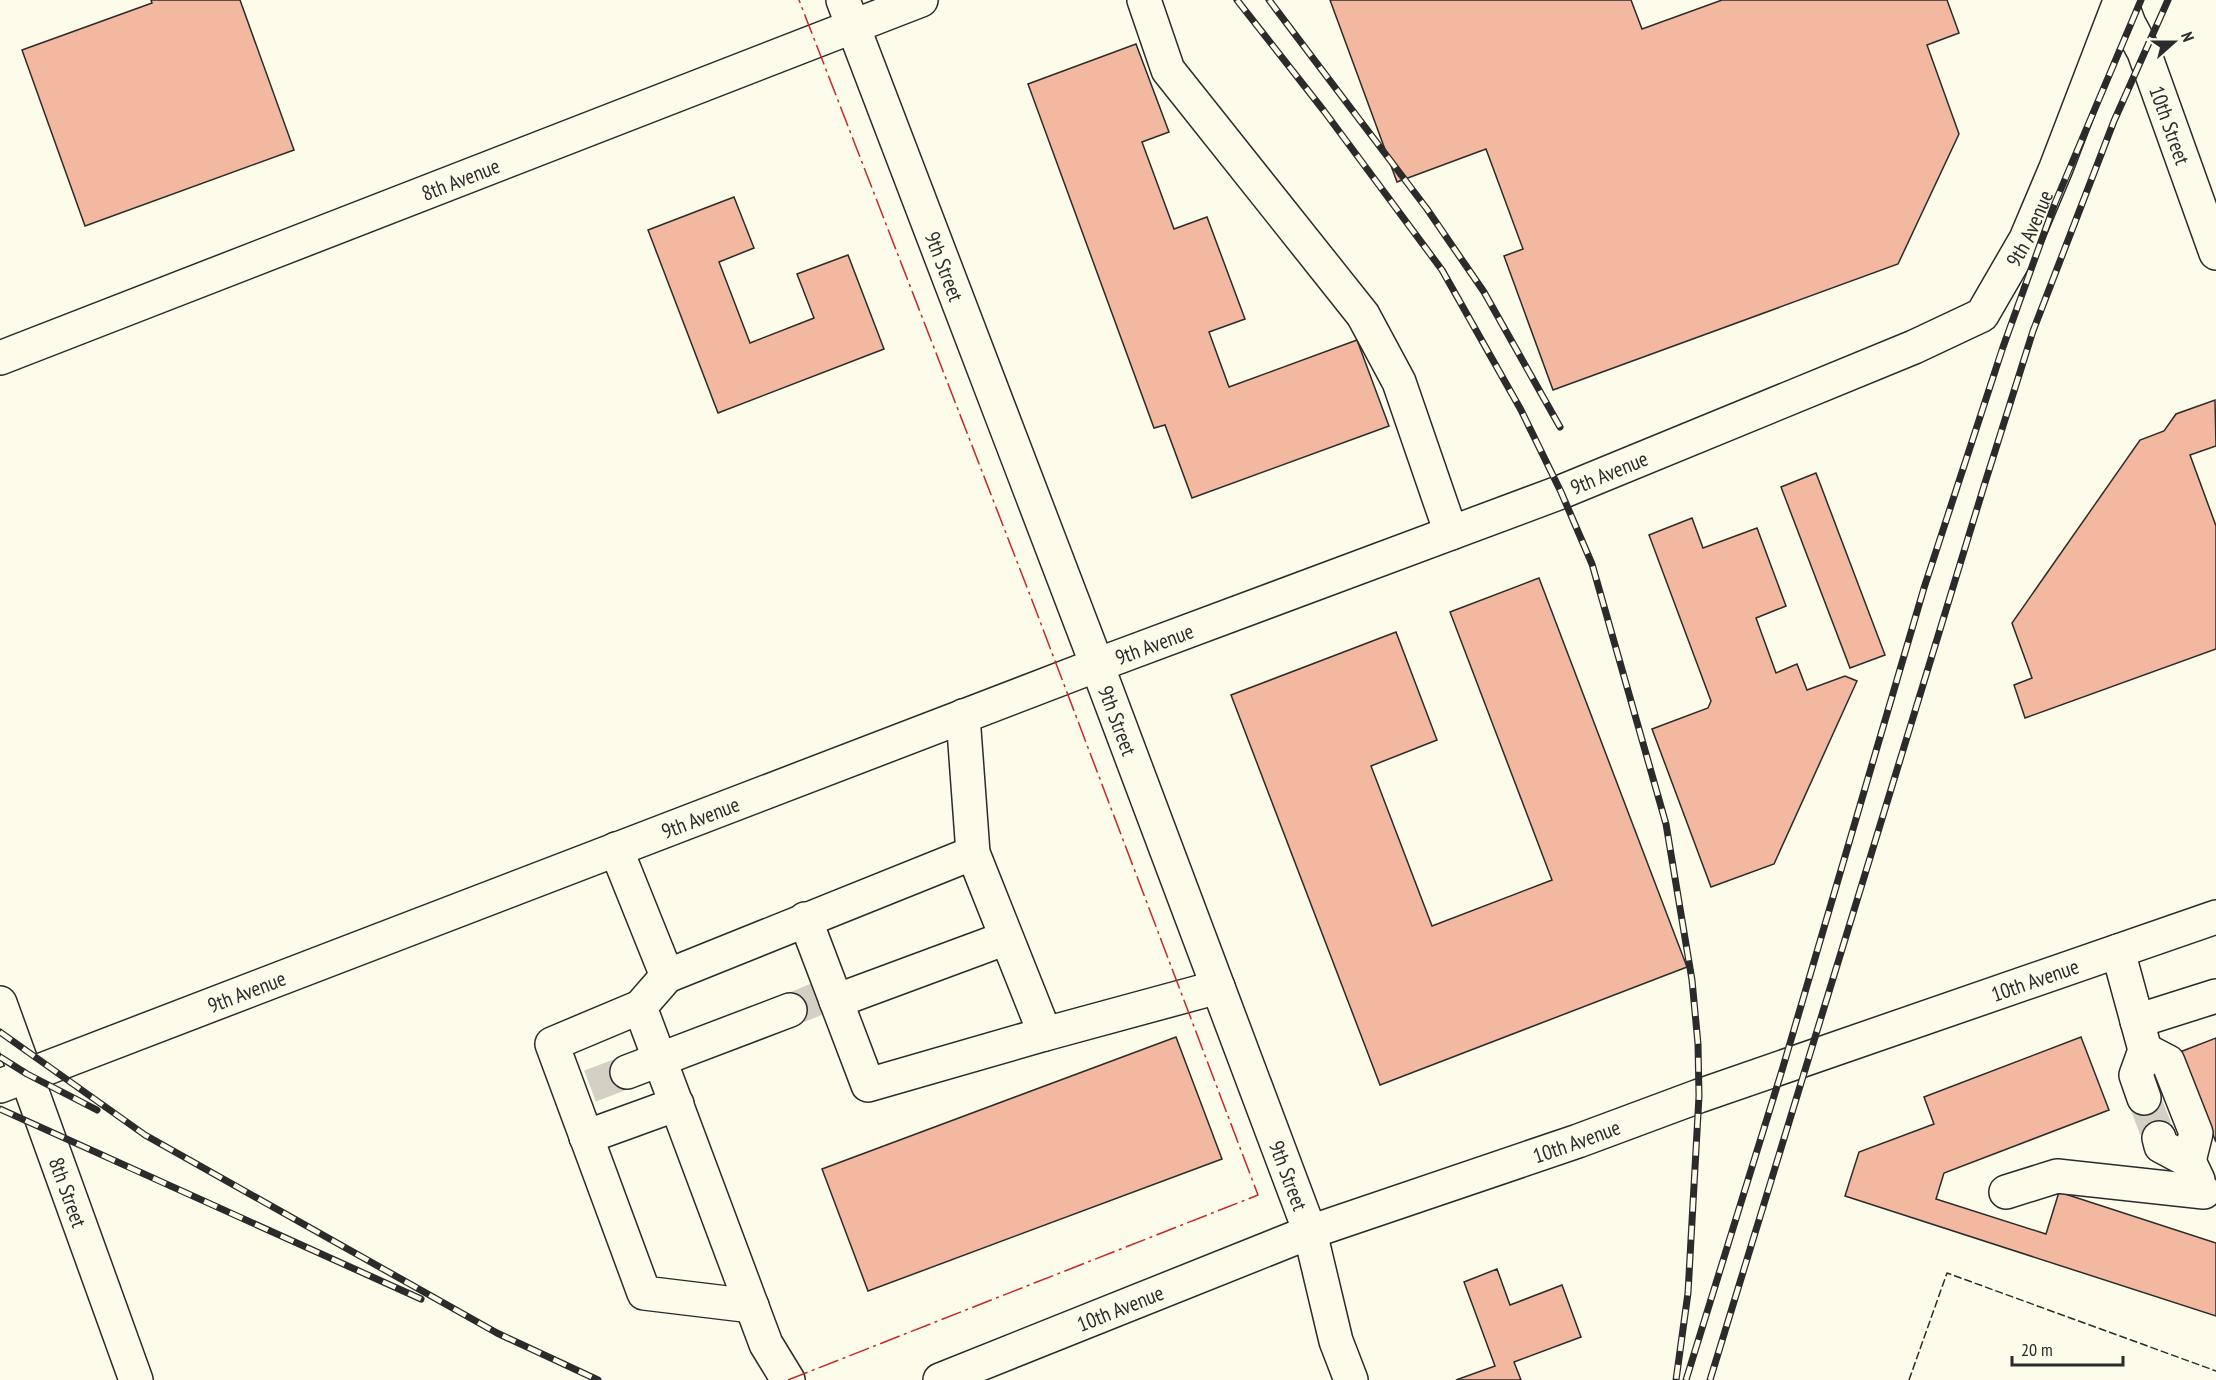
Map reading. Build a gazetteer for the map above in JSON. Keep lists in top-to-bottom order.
{
  "streets": {
    "street": [
      "10th Street",
      "8th Avenue",
      "9th Avenue",
      "9th Street",
      "10th Avenue",
      "8th Street"
    ]
  },
  "crossings": [
    ["10th Street", "9th Avenue"],
    ["8th Avenue", "9th Street"],
    ["9th Avenue", "9th Street"],
    ["9th Avenue", "8th Street"],
    ["9th Street", "10th Avenue"]
  ],
  "scale_bar": "20 m",
  "north": "right"
}
